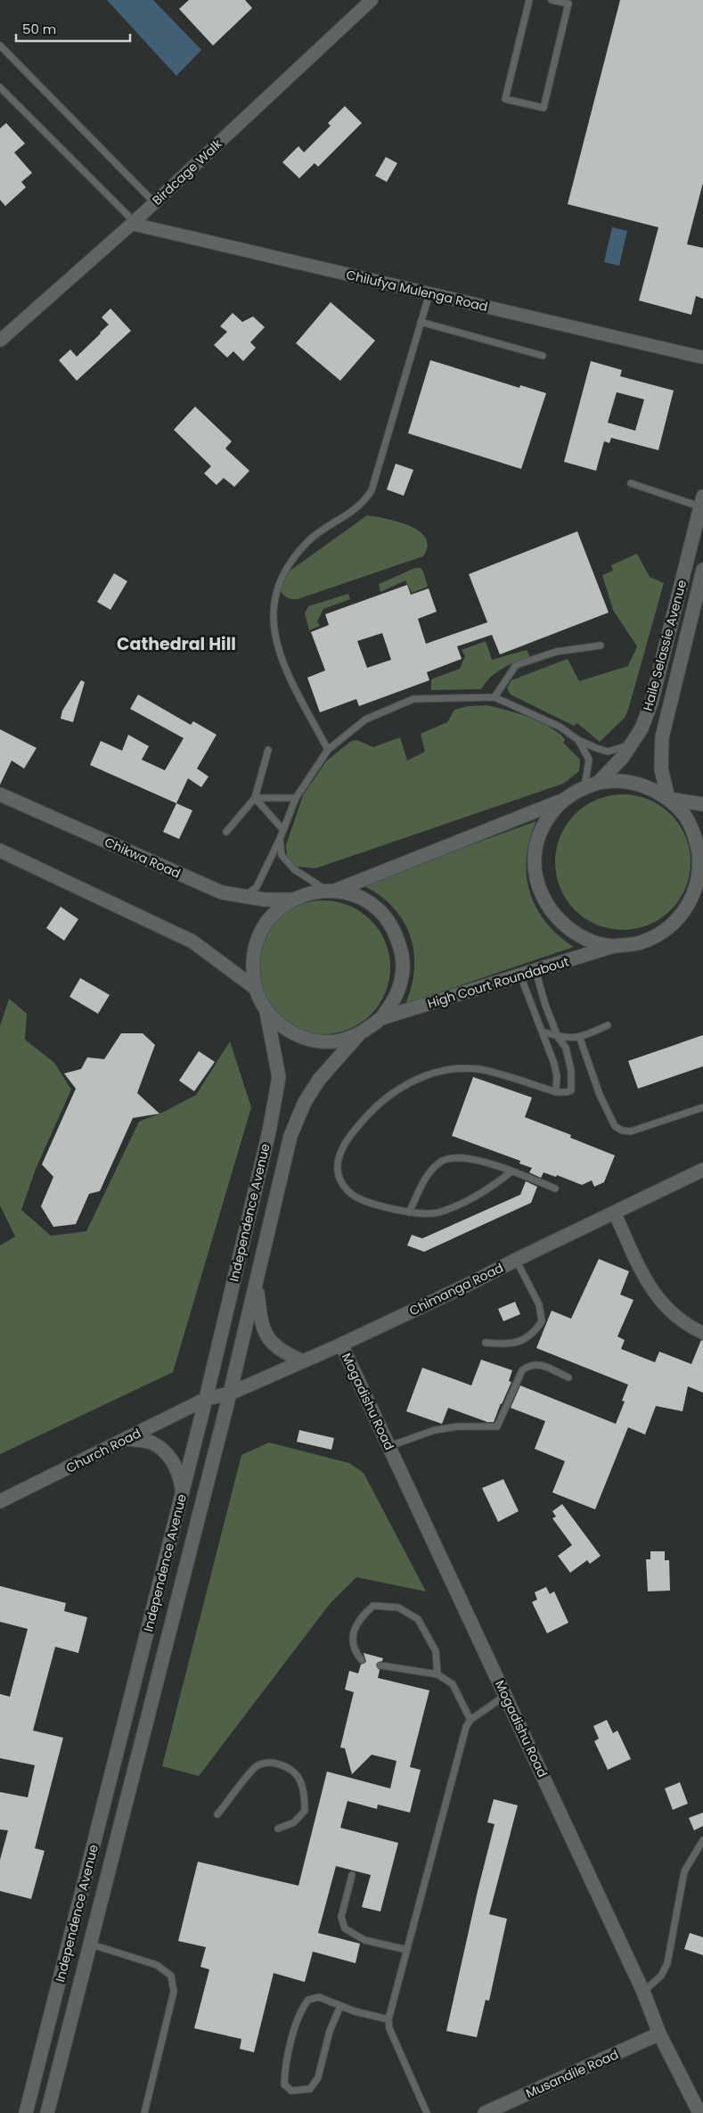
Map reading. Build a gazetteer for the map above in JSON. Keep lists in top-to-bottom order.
{
  "streets": {
    "main road": [
      "Haile Selassie Avenue",
      "Chikwa Road",
      "High Court Roundabout",
      "Independence Avenue",
      "Chimanga Road",
      "Mogadishu Road",
      "Church Road",
      "Musandile Road"
    ],
    "street": ["Birdcage Walk", "Chilufya Mulenga Road"]
  },
  "crossings": [
    ["Birdcage Walk", "Chilufya Mulenga Road"],
    ["Haile Selassie Avenue", "High Court Roundabout"],
    ["Chikwa Road", "High Court Roundabout"],
    ["Chikwa Road", "Independence Avenue"],
    ["High Court Roundabout", "Independence Avenue"],
    ["Independence Avenue", "Chimanga Road"],
    ["Independence Avenue", "Church Road"],
    ["Chimanga Road", "Mogadishu Road"],
    ["Chimanga Road", "Church Road"],
    ["Mogadishu Road", "Musandile Road"]
  ],
  "districts": ["Cathedral Hill"],
  "scale_bar": "50 m"
}
